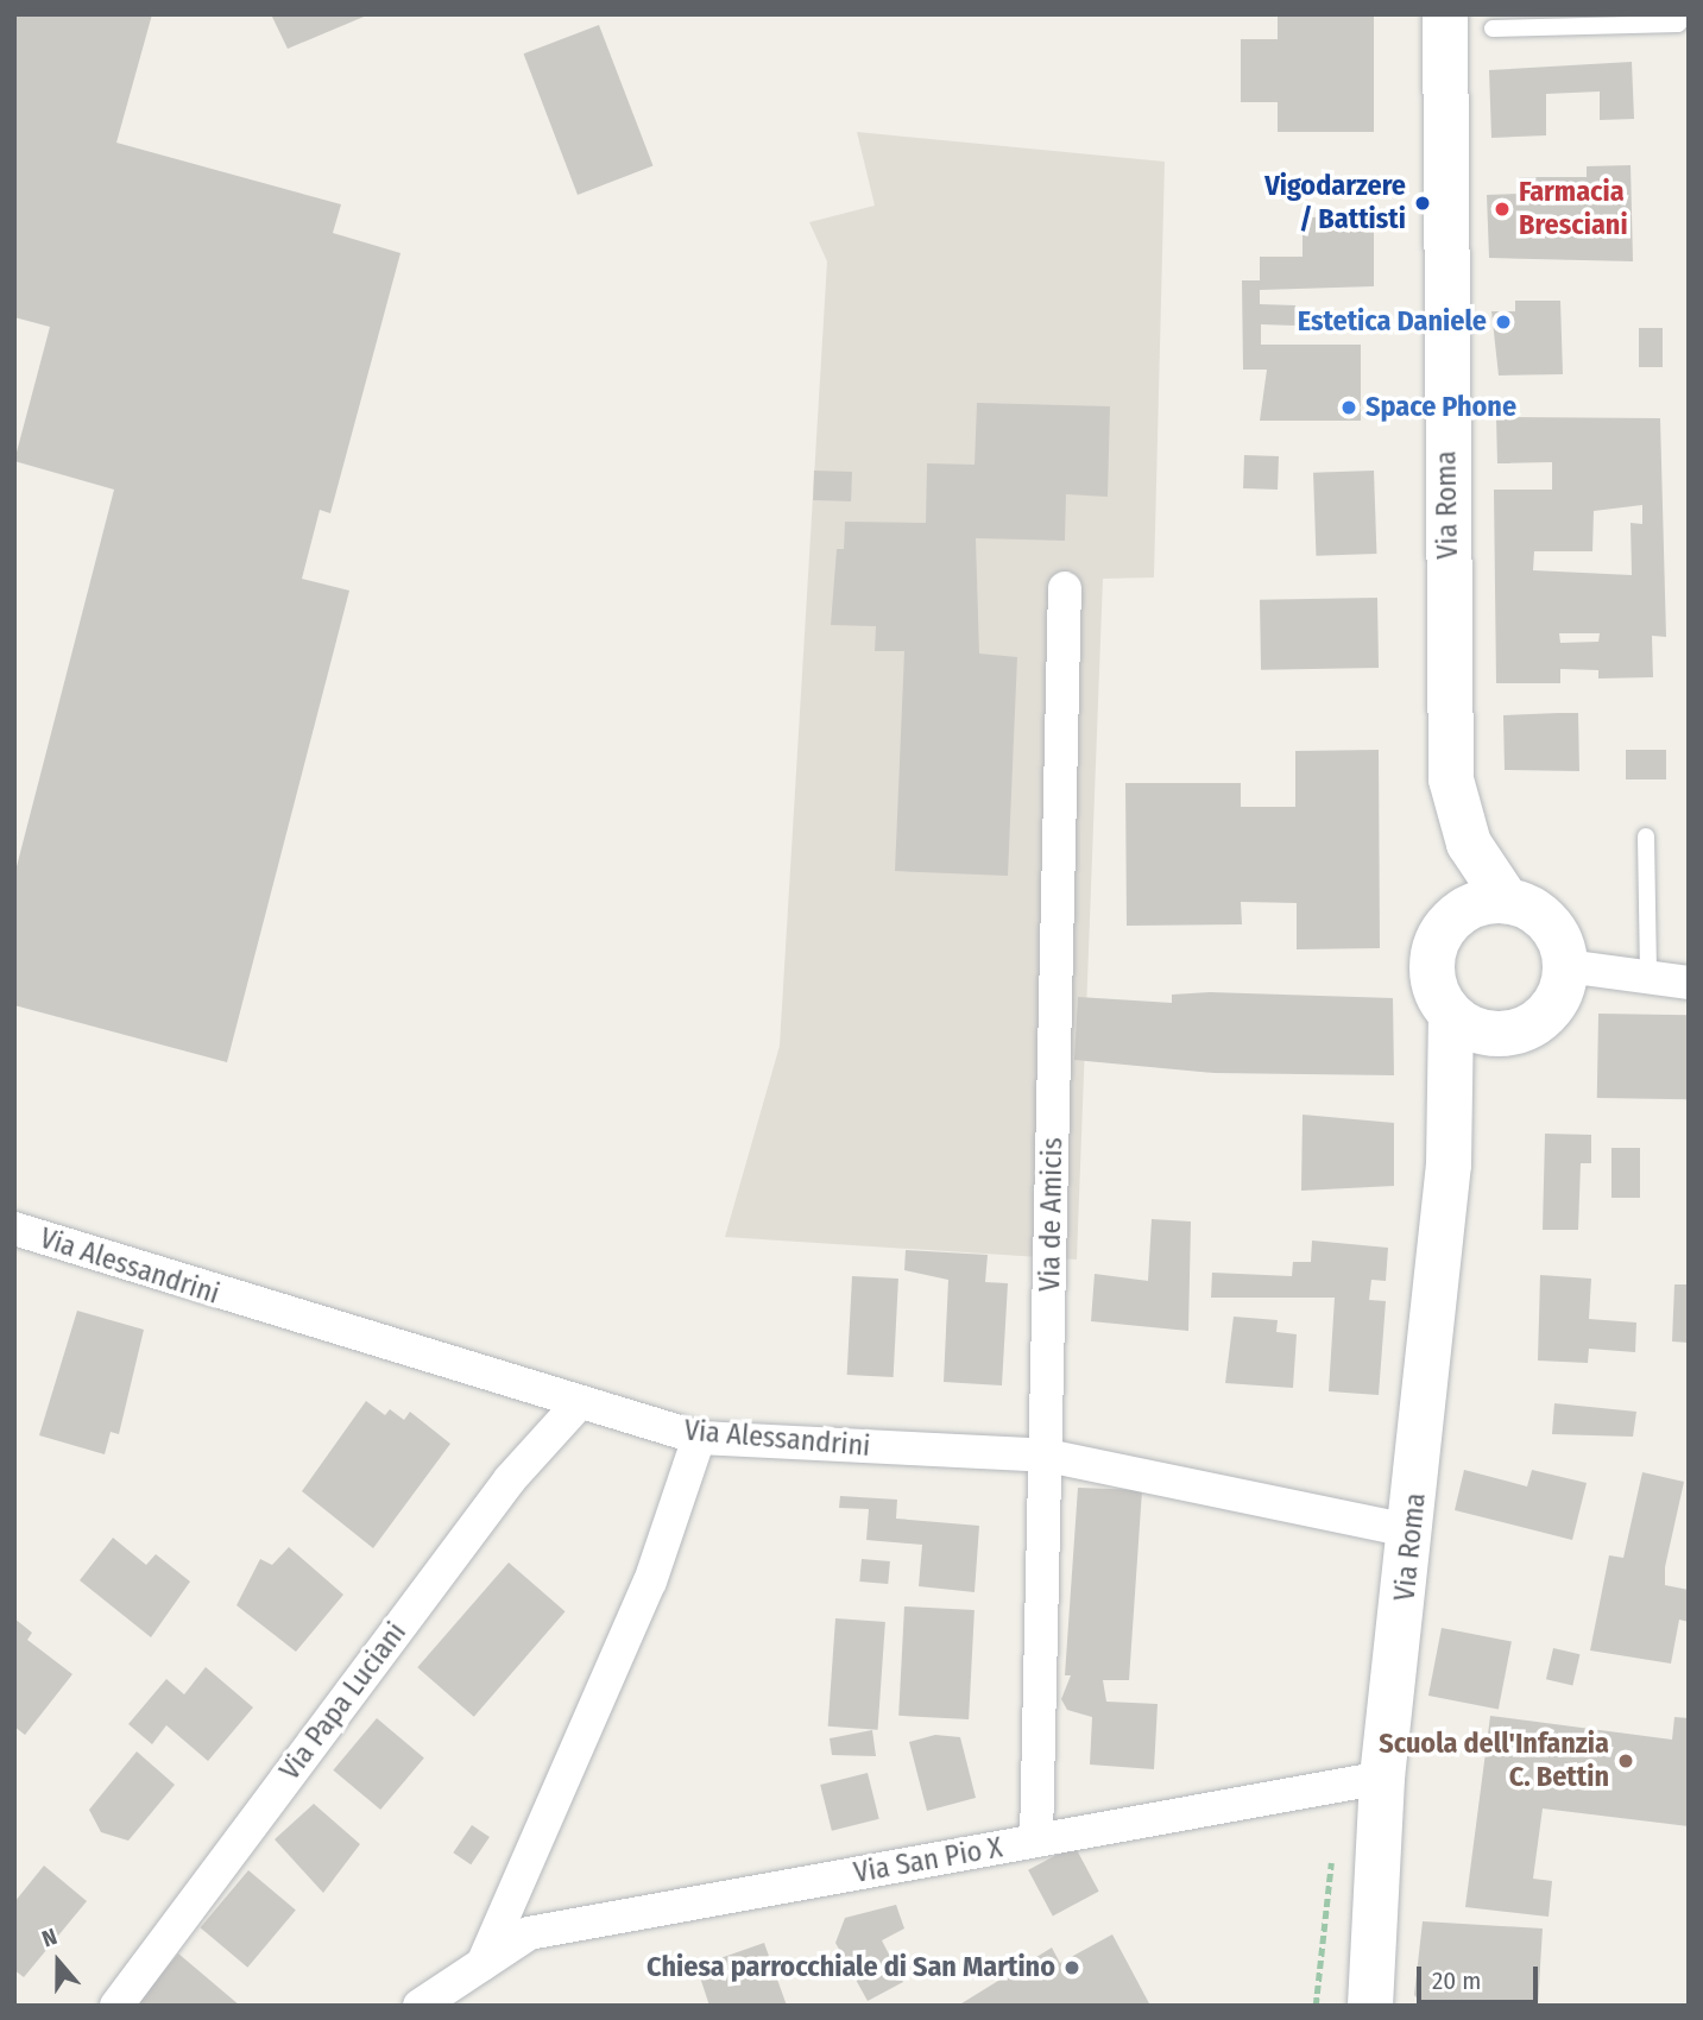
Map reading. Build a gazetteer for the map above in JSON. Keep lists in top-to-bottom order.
{
  "streets": {
    "main road": ["Via Roma"],
    "street": [
      "Via de Amicis",
      "Via Alessandrini",
      "Via Papa Luciani",
      "Via San Pio X"
    ]
  },
  "crossings": [
    ["Via Roma", "Via Alessandrini"],
    ["Via Roma", "Via San Pio X"],
    ["Via de Amicis", "Via Alessandrini"],
    ["Via de Amicis", "Via San Pio X"],
    ["Via Alessandrini", "Via Papa Luciani"]
  ],
  "places": [
    "Vigodarzere / Battisti",
    "Farmacia Bresciani",
    "Estetica Daniele",
    "Space Phone",
    "Scuola dell'Infanzia C. Bettin",
    "Chiesa parrocchiale di San Martino"
  ],
  "scale_bar": "20 m",
  "north": "top"
}
